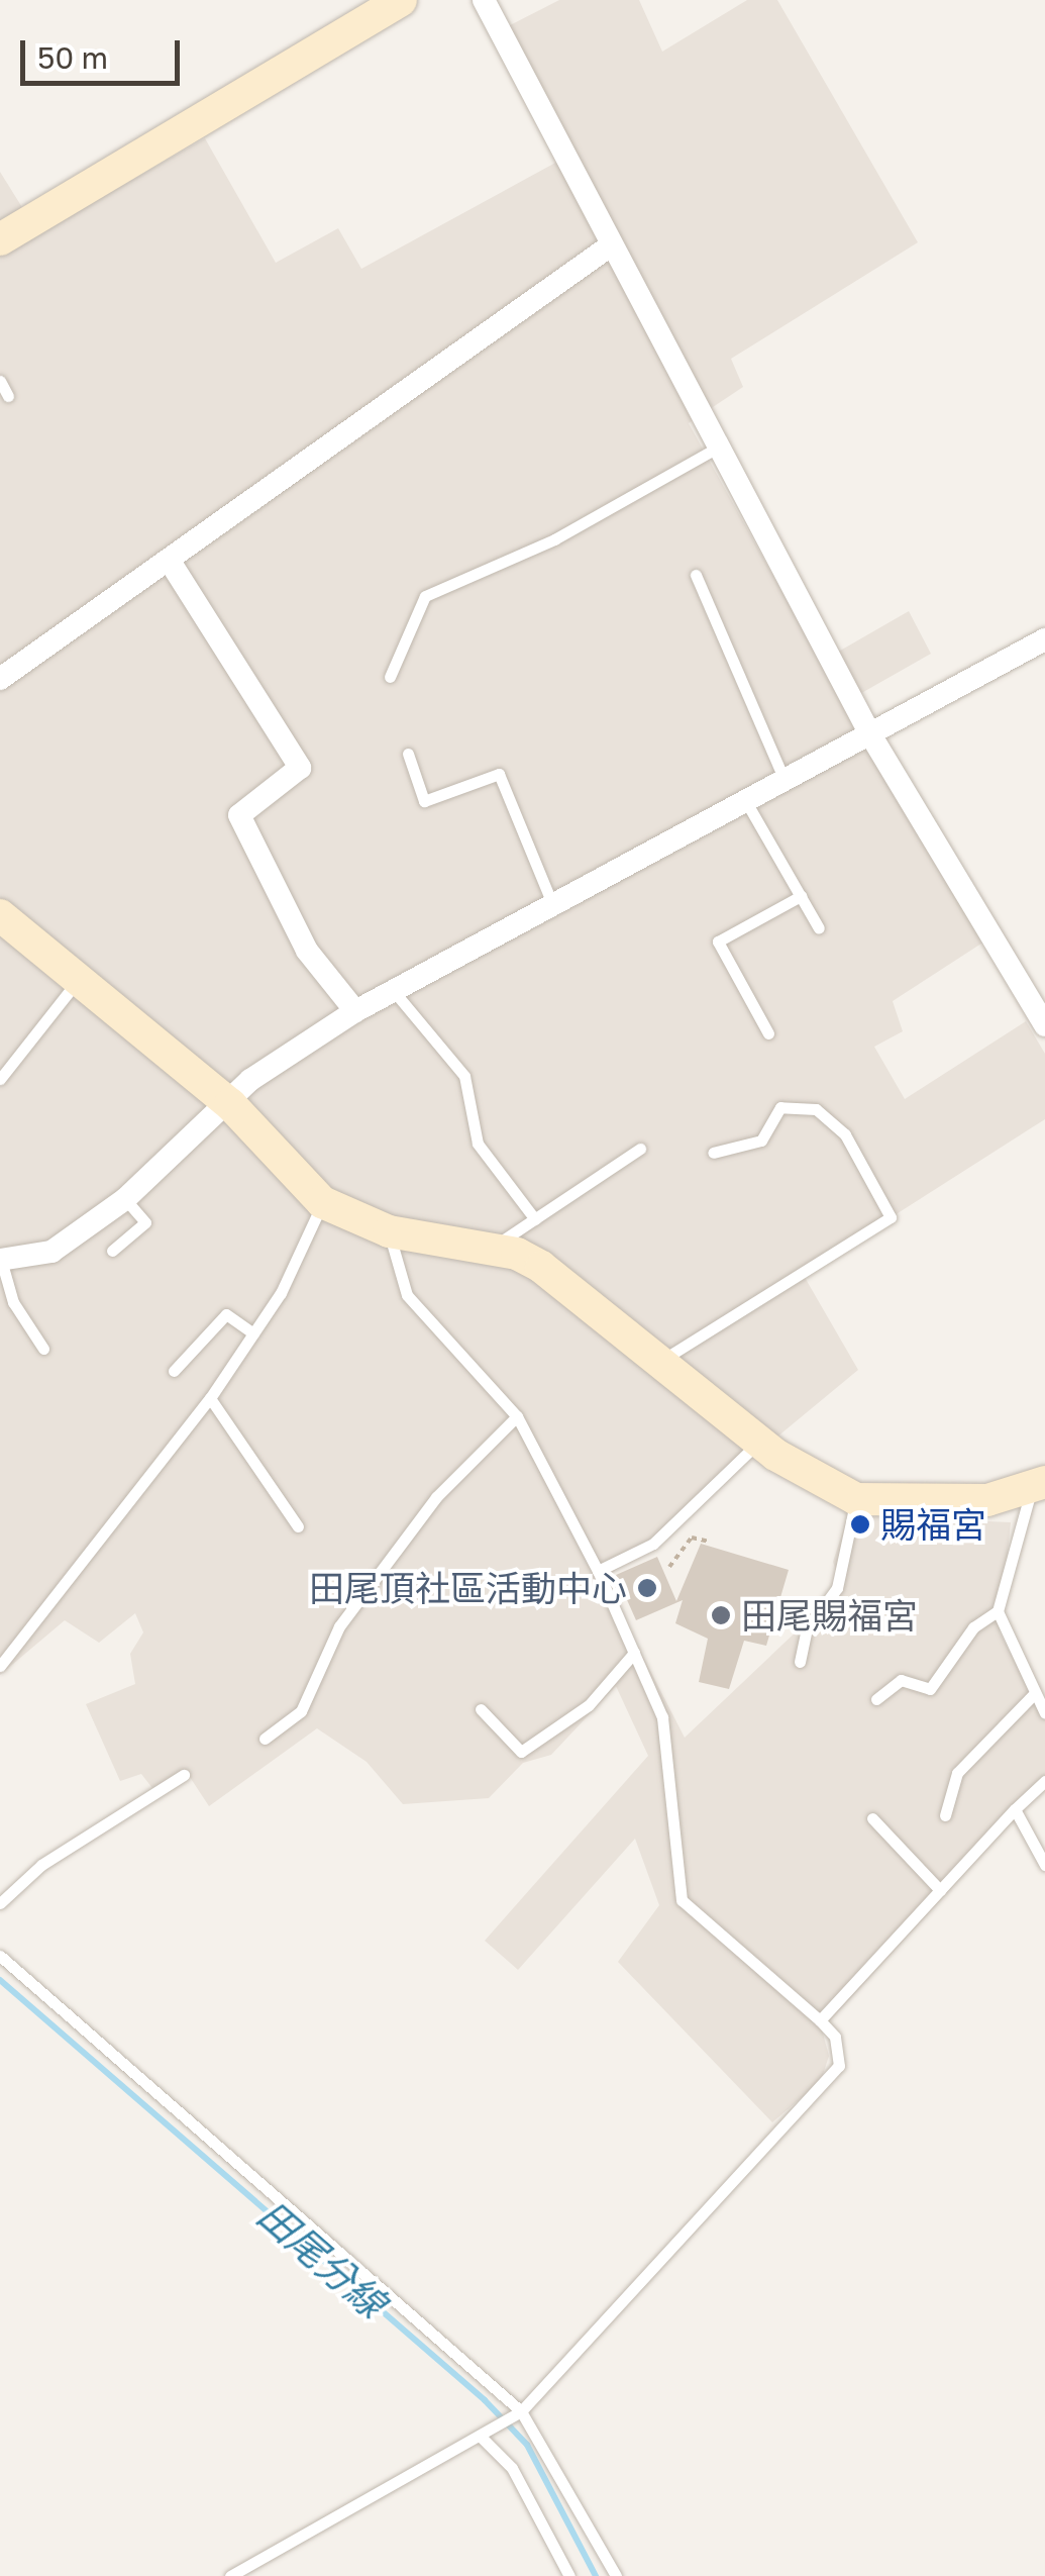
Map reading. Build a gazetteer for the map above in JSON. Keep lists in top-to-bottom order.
{
  "water": ["田尾分線"],
  "places": ["賜福宮", "田尾頂社區活動中心", "田尾賜福宮"],
  "scale_bar": "50 m"
}
